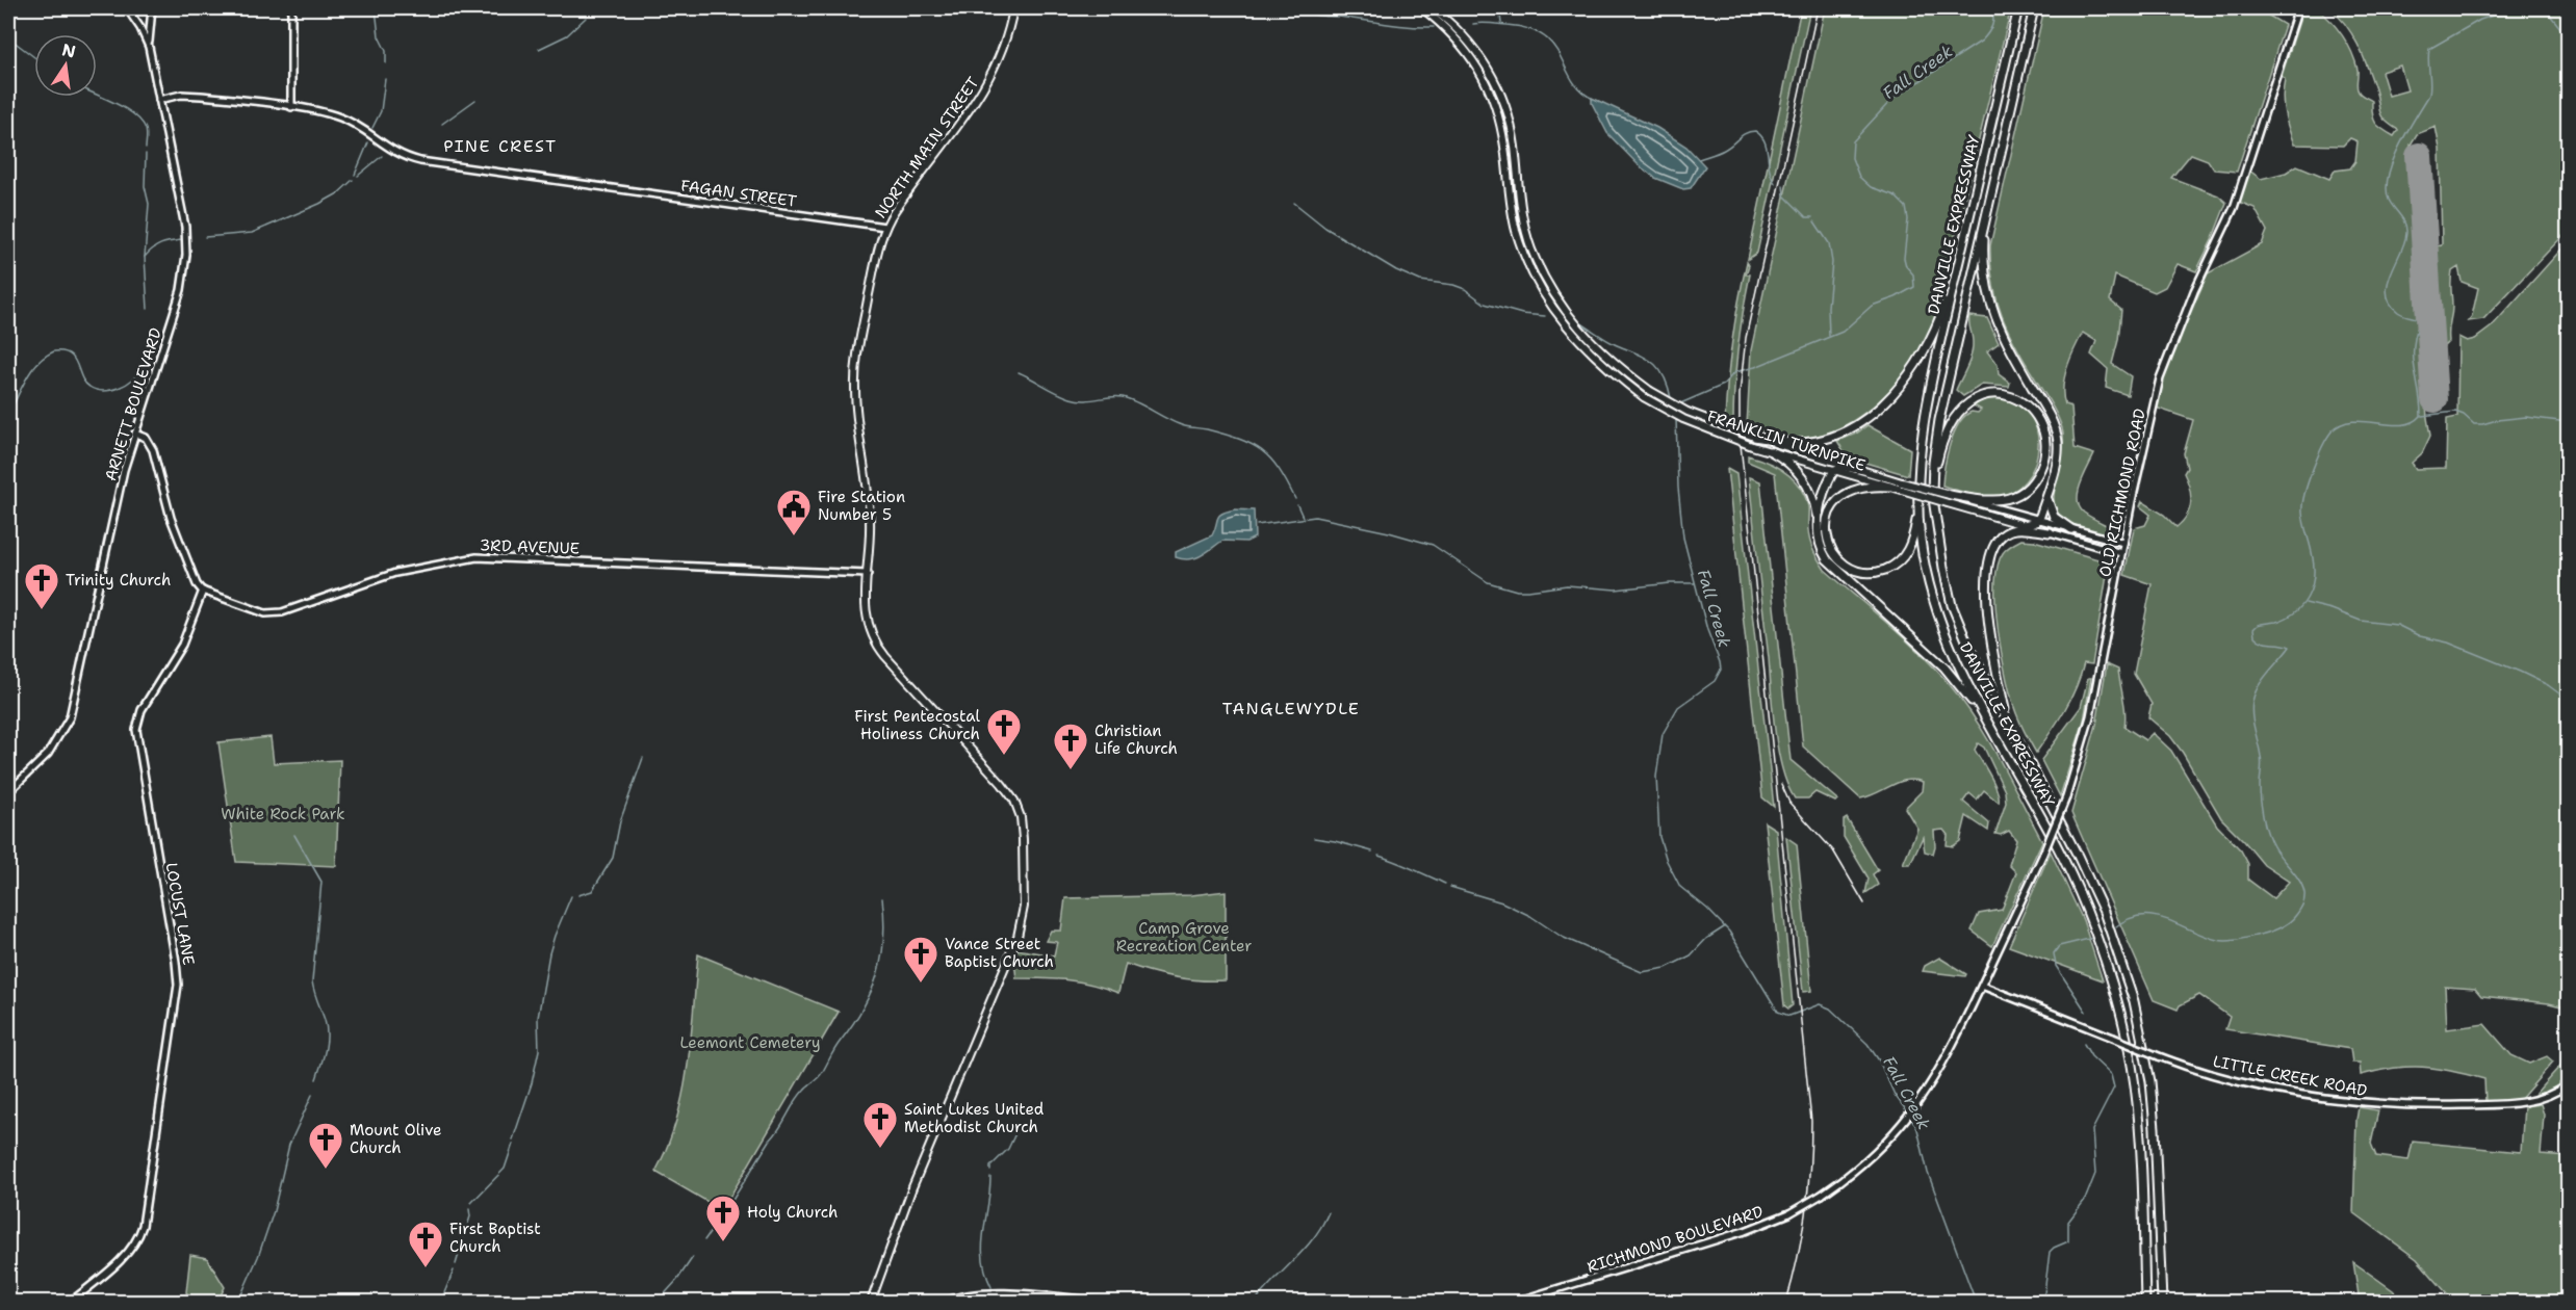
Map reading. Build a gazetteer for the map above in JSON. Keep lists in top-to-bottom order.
{
  "streets": {
    "highway": ["DANVILLE EXPRESSWAY"],
    "main road": ["NORTH MAIN STREET", "FRANKLIN TURNPIKE"],
    "street": [
      "FAGAN STREET",
      "ARNETT BOULEVARD",
      "OLD RICHMOND ROAD",
      "3RD AVENUE",
      "LOCUST LANE",
      "LITTLE CREEK ROAD",
      "RICHMOND BOULEVARD"
    ]
  },
  "crossings": [
    ["NORTH MAIN STREET", "FAGAN STREET"],
    ["NORTH MAIN STREET", "3RD AVENUE"],
    ["FAGAN STREET", "ARNETT BOULEVARD"],
    ["FRANKLIN TURNPIKE", "OLD RICHMOND ROAD"],
    ["OLD RICHMOND ROAD", "LITTLE CREEK ROAD"],
    ["OLD RICHMOND ROAD", "RICHMOND BOULEVARD"],
    ["3RD AVENUE", "LOCUST LANE"],
    ["LITTLE CREEK ROAD", "RICHMOND BOULEVARD"]
  ],
  "districts": ["PINE CREST", "TANGLEWYDLE"],
  "water": ["Fall Creek"],
  "parks": ["White Rock Park", "Camp Grove Recreation Center", "Leemont Cemetery"],
  "places": {
    "public building": ["Fire Station Number 5"],
    "church": [
      "Trinity Church",
      "First Pentecostal Holiness Church",
      "Christian Life Church",
      "Vance Street Baptist Church",
      "Saint Lukes United Methodist Church",
      "Mount Olive Church",
      "Holy Church",
      "First Baptist Church"
    ]
  },
  "north": "top"
}
